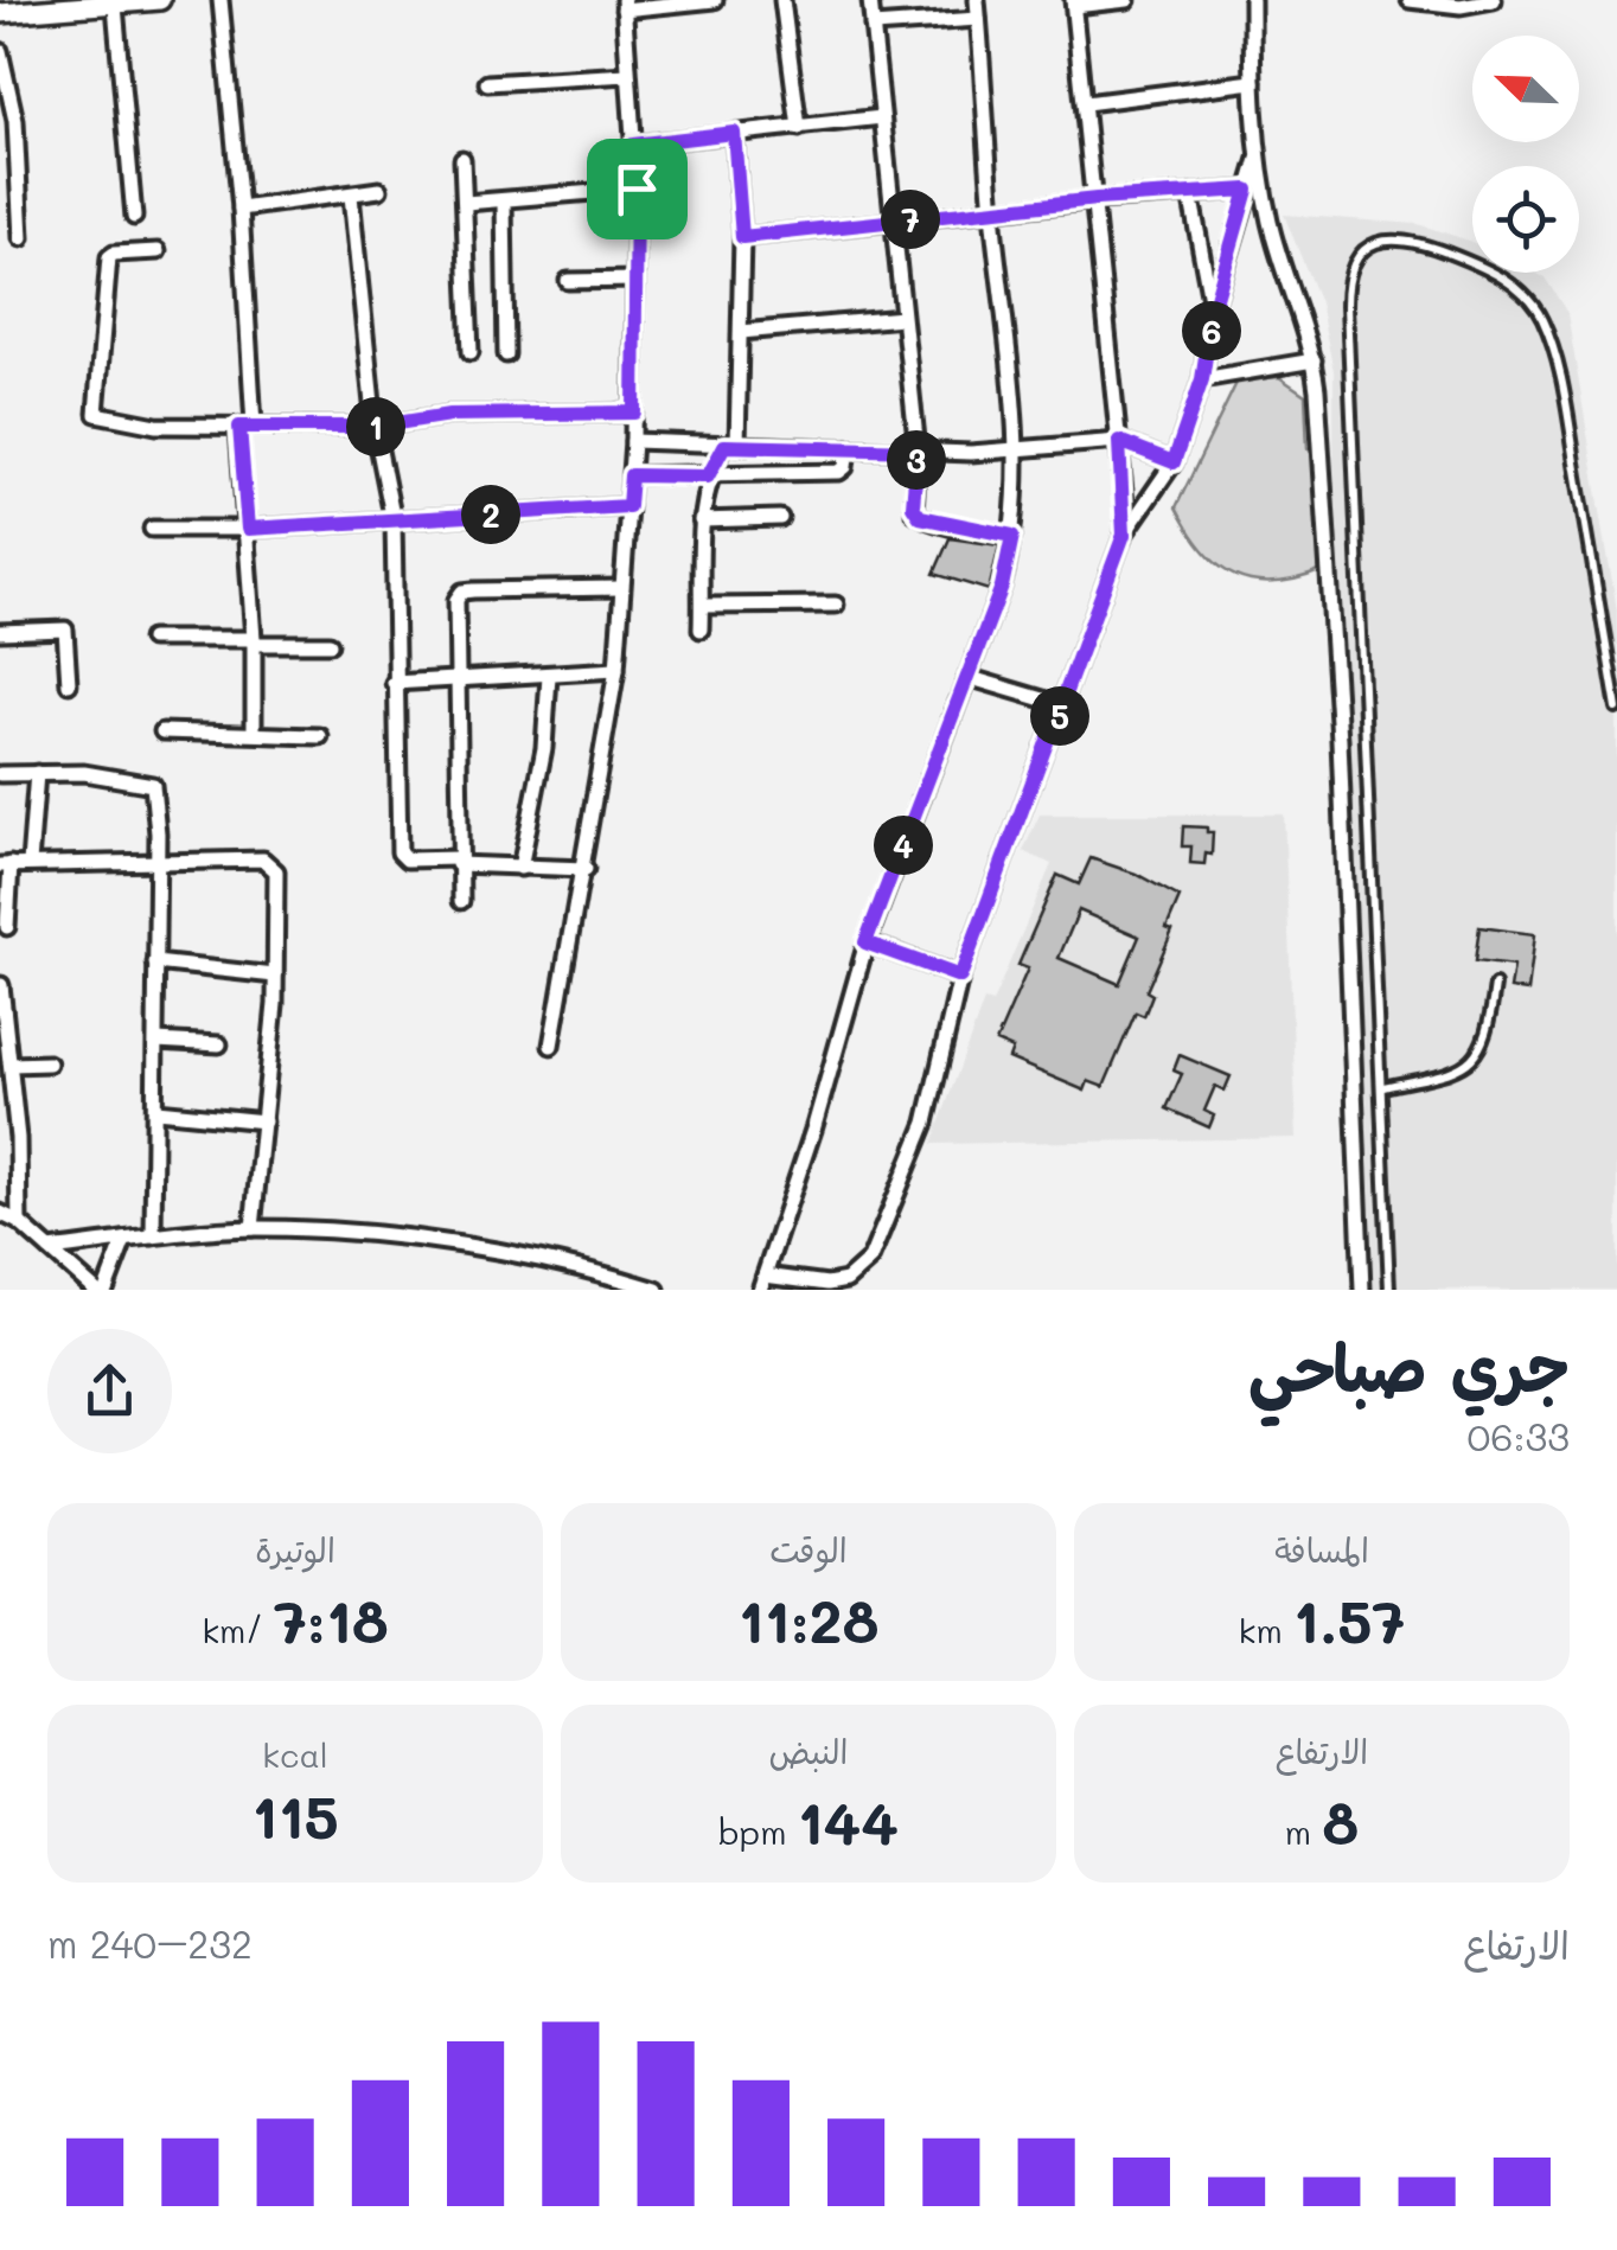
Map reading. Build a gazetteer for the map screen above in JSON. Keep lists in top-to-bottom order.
{
  "north": "top left",
  "page": {
    "pins": [
      "7",
      "6",
      "1",
      "3",
      "2",
      "5",
      "4"
    ],
    "heading": ["جري صباحي", "06:33"],
    "stats": [
      ["المسافة", "1.57 km"],
      ["الوقت", "11:28"],
      ["الوتيرة", "7:18 /km"],
      ["الارتفاع", "8 m"],
      ["النبض", "144 bpm"],
      ["kcal", "115"]
    ],
    "chart": ["الارتفاع", "232–240 m"]
  }
}
